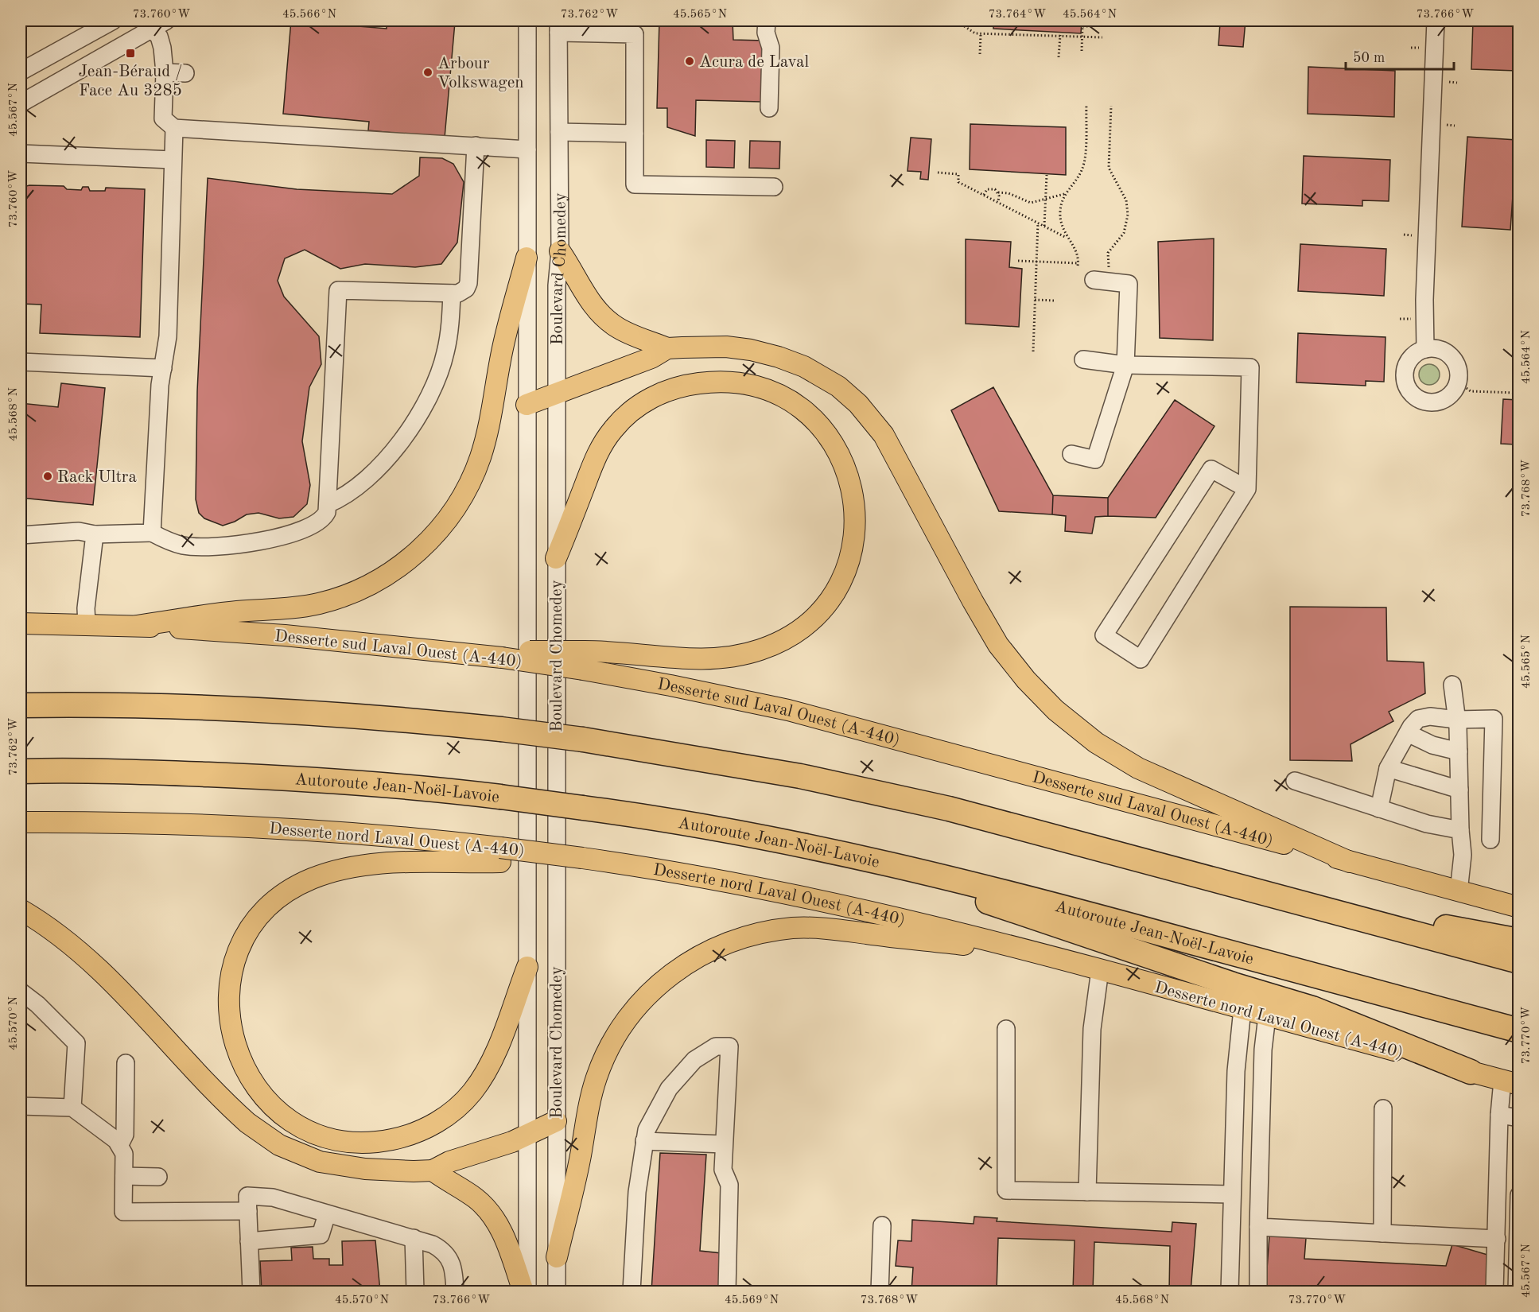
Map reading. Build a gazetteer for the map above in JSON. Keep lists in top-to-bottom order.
{
  "streets": {
    "highway": ["Autoroute Jean-Noël-Lavoie"],
    "main road": ["Desserte sud Laval Ouest (A-440)", "Desserte nord Laval Ouest (A-440)"],
    "street": ["Boulevard Chomedey"]
  },
  "places": {
    "transit": ["Jean-Béraud / Face Au 3285"],
    "other": ["Acura de Laval", "Arbour Volkswagen", "Rack Ultra"]
  },
  "scale_bar": "50 m",
  "coordinates": [
    "73.760°W",
    "45.566°N",
    "73.762°W",
    "45.565°N",
    "73.764°W",
    "45.564°N",
    "73.766°W",
    "45.567°N",
    "45.568°N",
    "73.768°W",
    "45.570°N",
    "73.770°W",
    "45.569°N"
  ]
}
